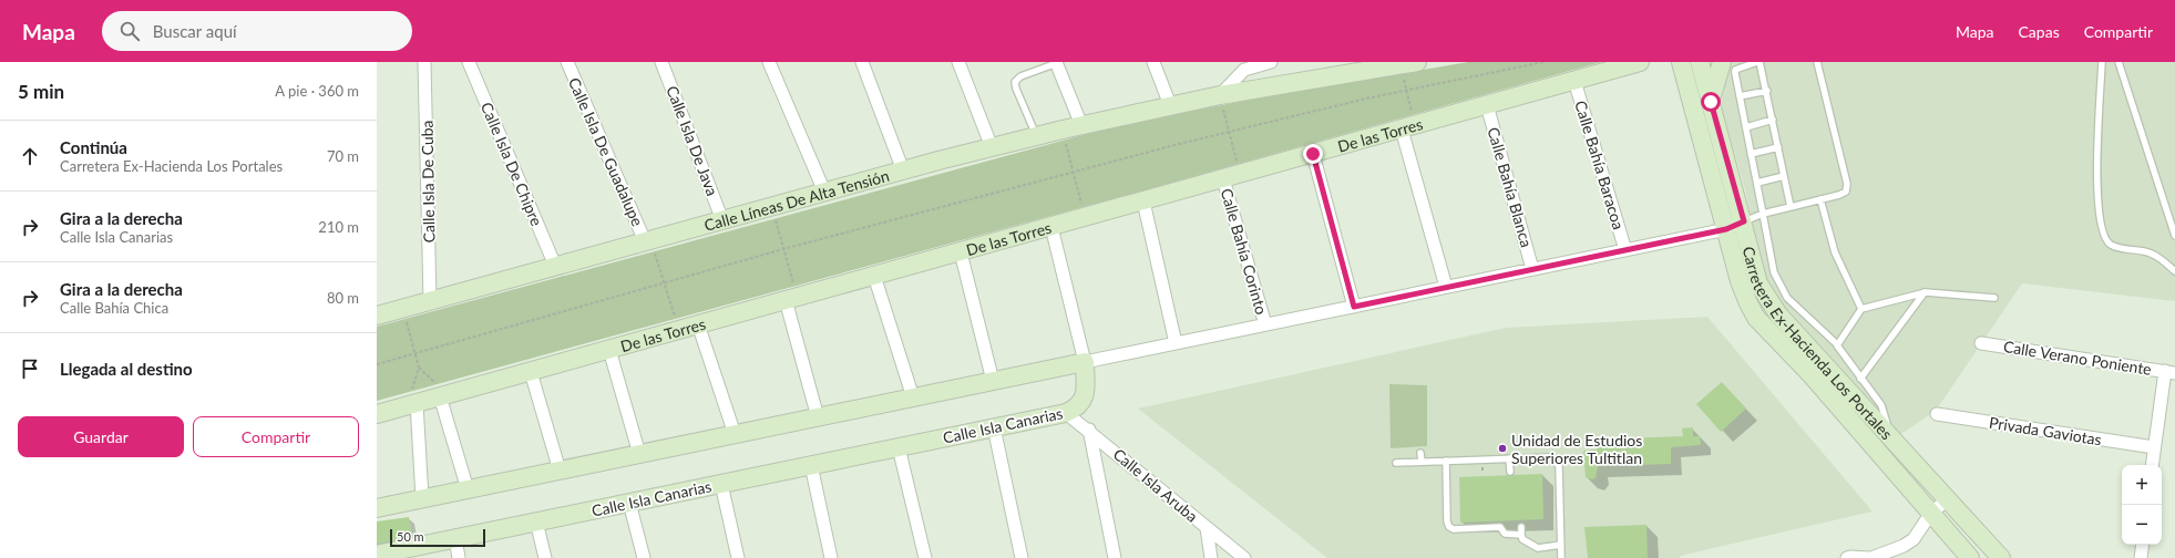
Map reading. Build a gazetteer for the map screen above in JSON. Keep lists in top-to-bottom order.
{
  "streets": {
    "main road": [
      "De las Torres",
      "Calle Líneas De Alta Tensión",
      "Carretera Ex-Hacienda Los Portales",
      "Calle Isla Canarias"
    ],
    "street": [
      "Calle Isla De Java",
      "Calle Isla De Guadalupe",
      "Calle Isla De Chipre",
      "Calle Bahía Baracoa",
      "Calle Isla De Cuba",
      "Calle Bahía Blanca",
      "Calle Bahía Corinto",
      "Calle Verano Poniente",
      "Privada Gaviotas",
      "Calle Isla Aruba"
    ]
  },
  "crossings": [
    ["De las Torres", "Calle Bahía Baracoa"],
    ["De las Torres", "Calle Bahía Blanca"],
    ["De las Torres", "Calle Bahía Corinto"],
    ["Calle Isla De Java", "Calle Líneas De Alta Tensión"],
    ["Calle Isla De Guadalupe", "Calle Líneas De Alta Tensión"],
    ["Calle Isla De Chipre", "Calle Líneas De Alta Tensión"],
    ["Calle Isla De Cuba", "Calle Líneas De Alta Tensión"],
    ["Calle Isla Canarias", "Calle Isla Aruba"]
  ],
  "places": ["Unidad de Estudios Superiores Tultitlan"],
  "scale_bar": "50 m",
  "page": {
    "header": "Mapa",
    "search": "Buscar aquí",
    "nav": ["Mapa", "Capas", "Compartir"],
    "heading": ["5 min", "A pie · 360 m"],
    "list": [
      ["Continúa", "Carretera Ex-Hacienda Los Portales", "70 m"],
      ["Gira a la derecha", "Calle Isla Canarias", "210 m"],
      ["Gira a la derecha", "Calle Bahía Chica", "80 m"],
      "Llegada al destino"
    ],
    "buttons": ["Guardar", "Compartir"],
    "map_buttons": ["+", "−"],
    "scale": "50 m"
  }
}
